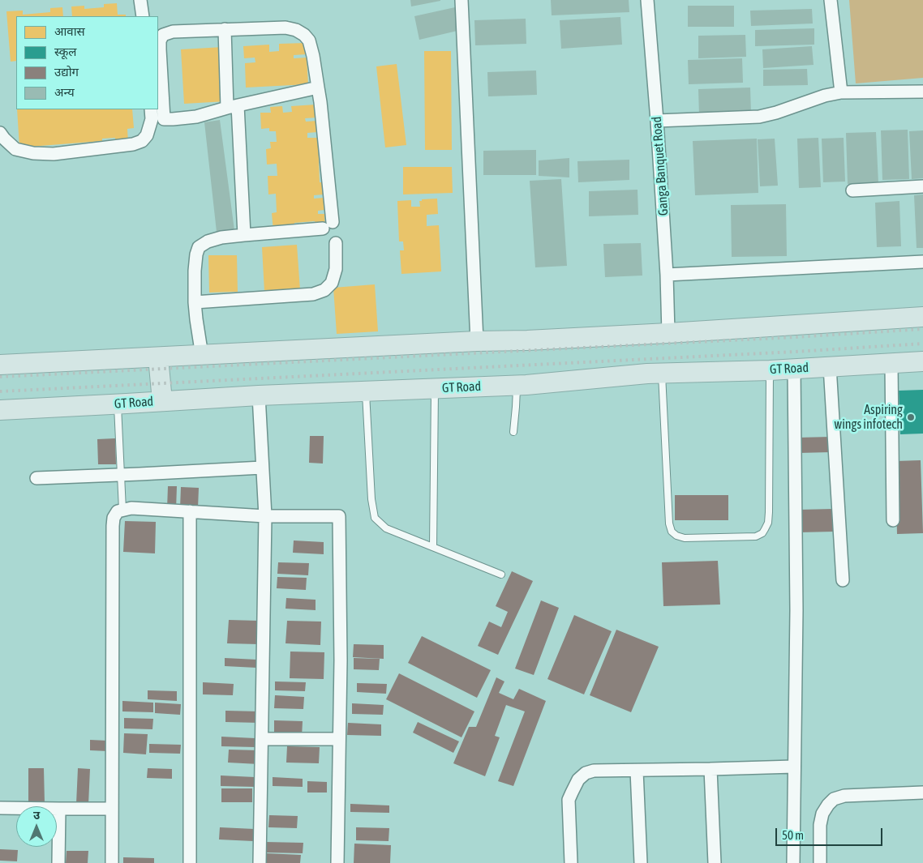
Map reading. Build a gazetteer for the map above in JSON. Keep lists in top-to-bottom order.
{
  "streets": {
    "highway": ["GT Road"],
    "street": ["Ganga Banquet Road"]
  },
  "places": ["Aspiring wings infotech"],
  "legend": [
    "आवास",
    "स्कूल",
    "उद्योग",
    "अन्य"
  ],
  "scale_bar": "50 m",
  "north": "top"
}
